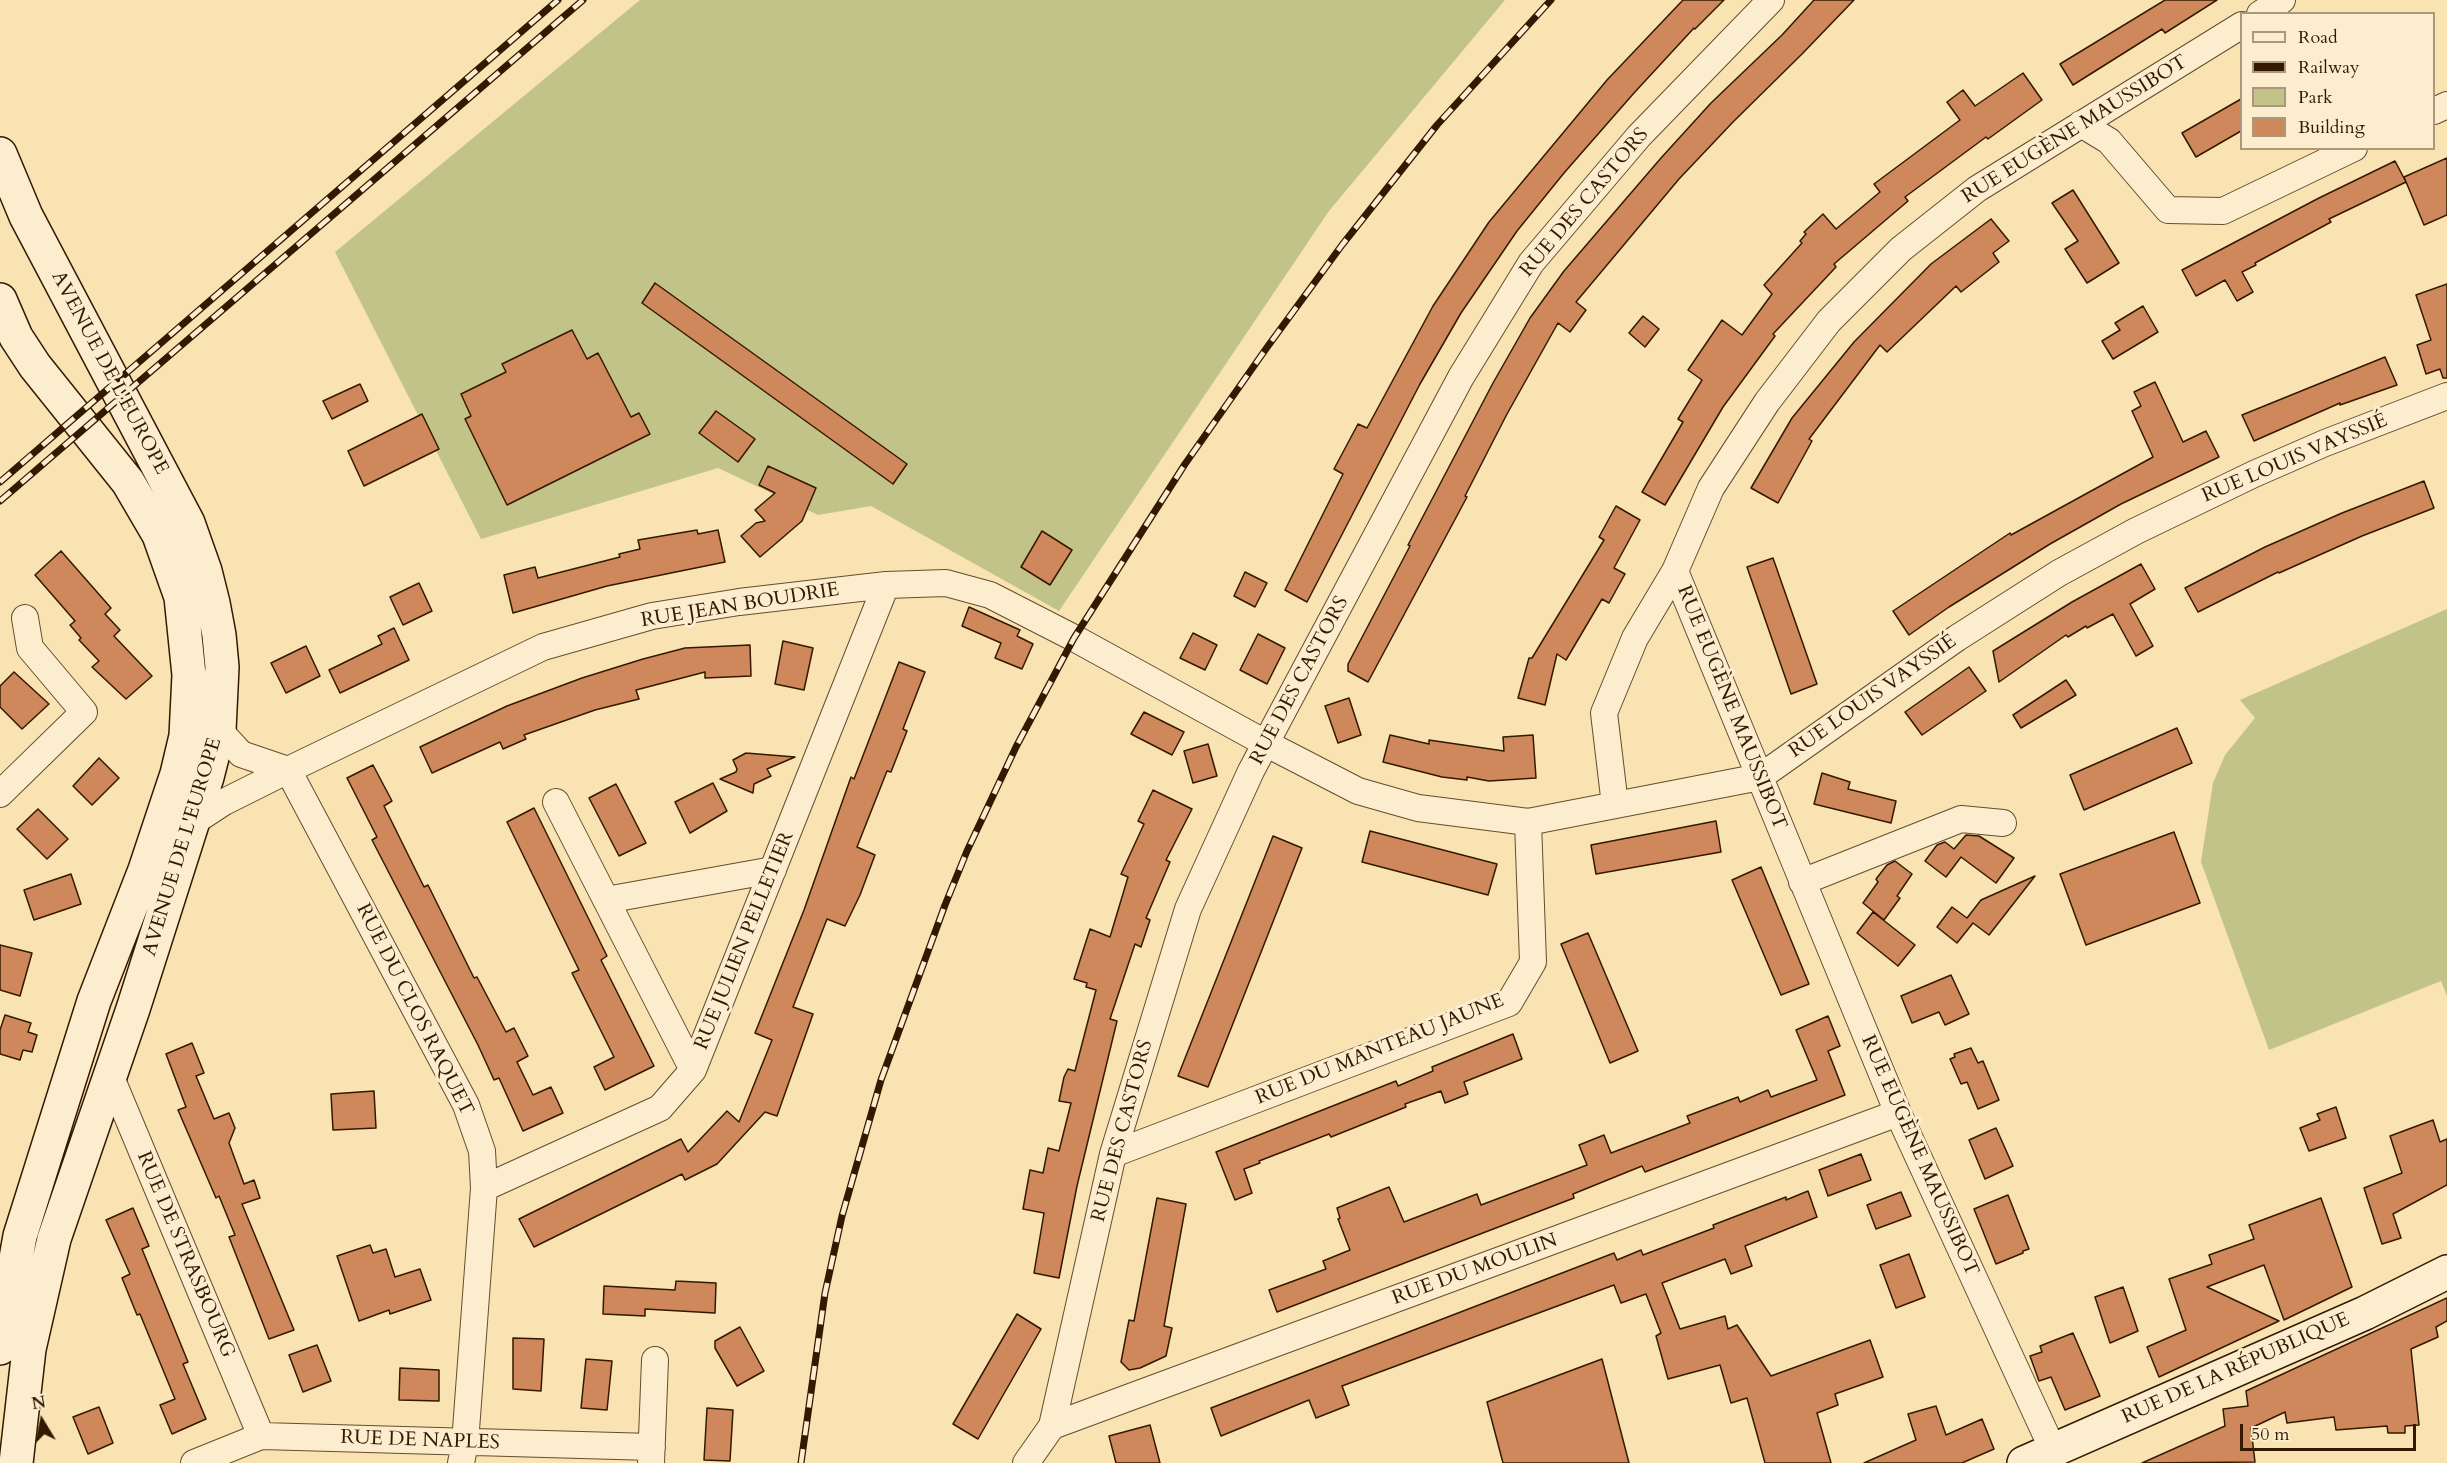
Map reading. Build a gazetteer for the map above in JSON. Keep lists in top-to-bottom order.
{
  "streets": {
    "main road": ["AVENUE DE L'EUROPE", "RUE DE LA RÉPUBLIQUE"],
    "street": [
      "RUE EUGÈNE MAUSSIBOT",
      "RUE DES CASTORS",
      "RUE LOUIS VAYSSIÉ",
      "RUE JEAN BOUDRIE",
      "RUE JULIEN PELLETIER",
      "RUE DU CLOS RAQUET",
      "RUE DU MANTEAU JAUNE",
      "RUE DE STRASBOURG",
      "RUE DU MOULIN",
      "RUE DE NAPLES"
    ]
  },
  "crossings": [
    ["RUE EUGÈNE MAUSSIBOT", "RUE LOUIS VAYSSIÉ"],
    ["RUE EUGÈNE MAUSSIBOT", "RUE DU MOULIN"],
    ["RUE EUGÈNE MAUSSIBOT", "RUE DE LA RÉPUBLIQUE"],
    ["RUE DES CASTORS", "RUE LOUIS VAYSSIÉ"],
    ["RUE DES CASTORS", "RUE JEAN BOUDRIE"],
    ["RUE DES CASTORS", "RUE DU MANTEAU JAUNE"],
    ["RUE DES CASTORS", "RUE DU MOULIN"],
    ["AVENUE DE L'EUROPE", "RUE JEAN BOUDRIE"],
    ["AVENUE DE L'EUROPE", "RUE DE STRASBOURG"],
    ["RUE LOUIS VAYSSIÉ", "RUE JEAN BOUDRIE"],
    ["RUE LOUIS VAYSSIÉ", "RUE DU MANTEAU JAUNE"],
    ["RUE JEAN BOUDRIE", "RUE JULIEN PELLETIER"],
    ["RUE JEAN BOUDRIE", "RUE DU CLOS RAQUET"],
    ["RUE JULIEN PELLETIER", "RUE DU CLOS RAQUET"],
    ["RUE DU CLOS RAQUET", "RUE DE NAPLES"],
    ["RUE DE STRASBOURG", "RUE DE NAPLES"]
  ],
  "legend": [
    "Road",
    "Railway",
    "Park",
    "Building"
  ],
  "scale_bar": "50 m",
  "north": "top"
}
